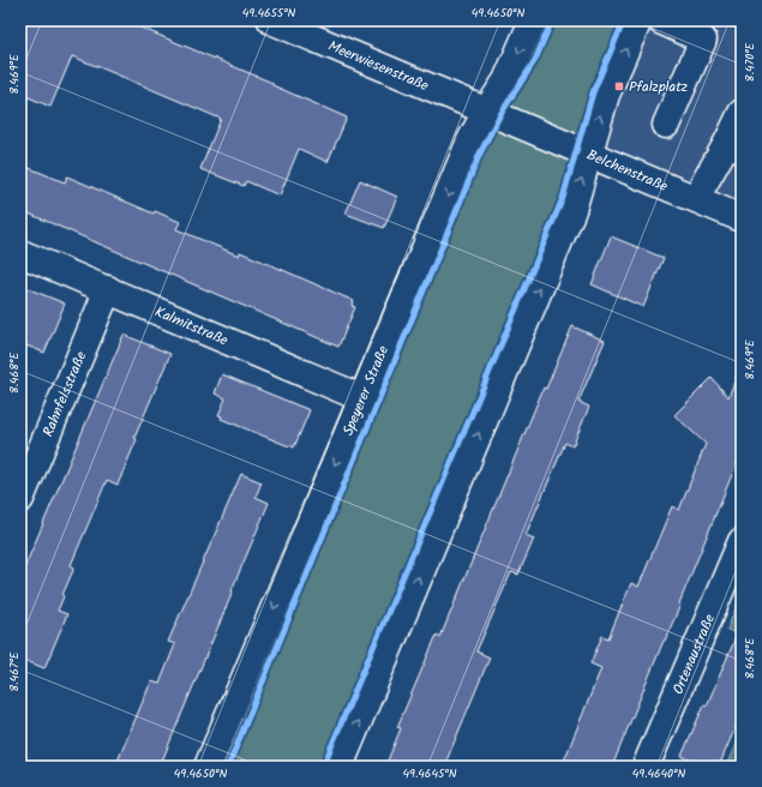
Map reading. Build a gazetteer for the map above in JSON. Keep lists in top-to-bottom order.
{
  "streets": {
    "street": [
      "Meerwiesenstraße",
      "Belchenstraße",
      "Kalmitstraße",
      "Speyerer Straße",
      "Rahnfelsstraße",
      "Ortenaustraße"
    ]
  },
  "crossings": [
    ["Meerwiesenstraße", "Belchenstraße"],
    ["Meerwiesenstraße", "Speyerer Straße"],
    ["Belchenstraße", "Speyerer Straße"],
    ["Kalmitstraße", "Speyerer Straße"],
    ["Kalmitstraße", "Rahnfelsstraße"]
  ],
  "places": {
    "transit": ["Pfalzplatz"]
  },
  "coordinates": [
    "49.4655°N",
    "49.4650°N",
    "8.470°E",
    "8.469°E",
    "8.468°E",
    "8.467°E",
    "49.4645°N",
    "49.4640°N"
  ]
}
